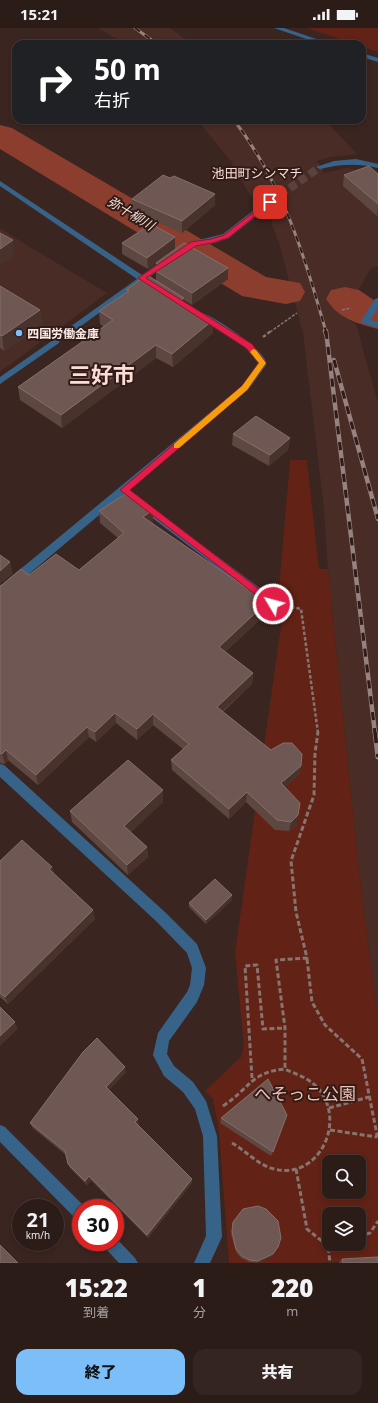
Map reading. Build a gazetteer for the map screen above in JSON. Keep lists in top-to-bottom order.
{
  "districts": ["池田町シンマチ", "三好市"],
  "water": ["弥十柳川"],
  "parks": ["へそっこ公園"],
  "places": ["四国労働金庫"],
  "page": {
    "status": "15:21",
    "turn": ["50 m", "右折"],
    "speed": "21 km/h",
    "limit": "30",
    "eta": [
      "15:22",
      "到着",
      "1",
      "分",
      "220",
      "m"
    ],
    "buttons": ["終了", "共有"]
  }
}
